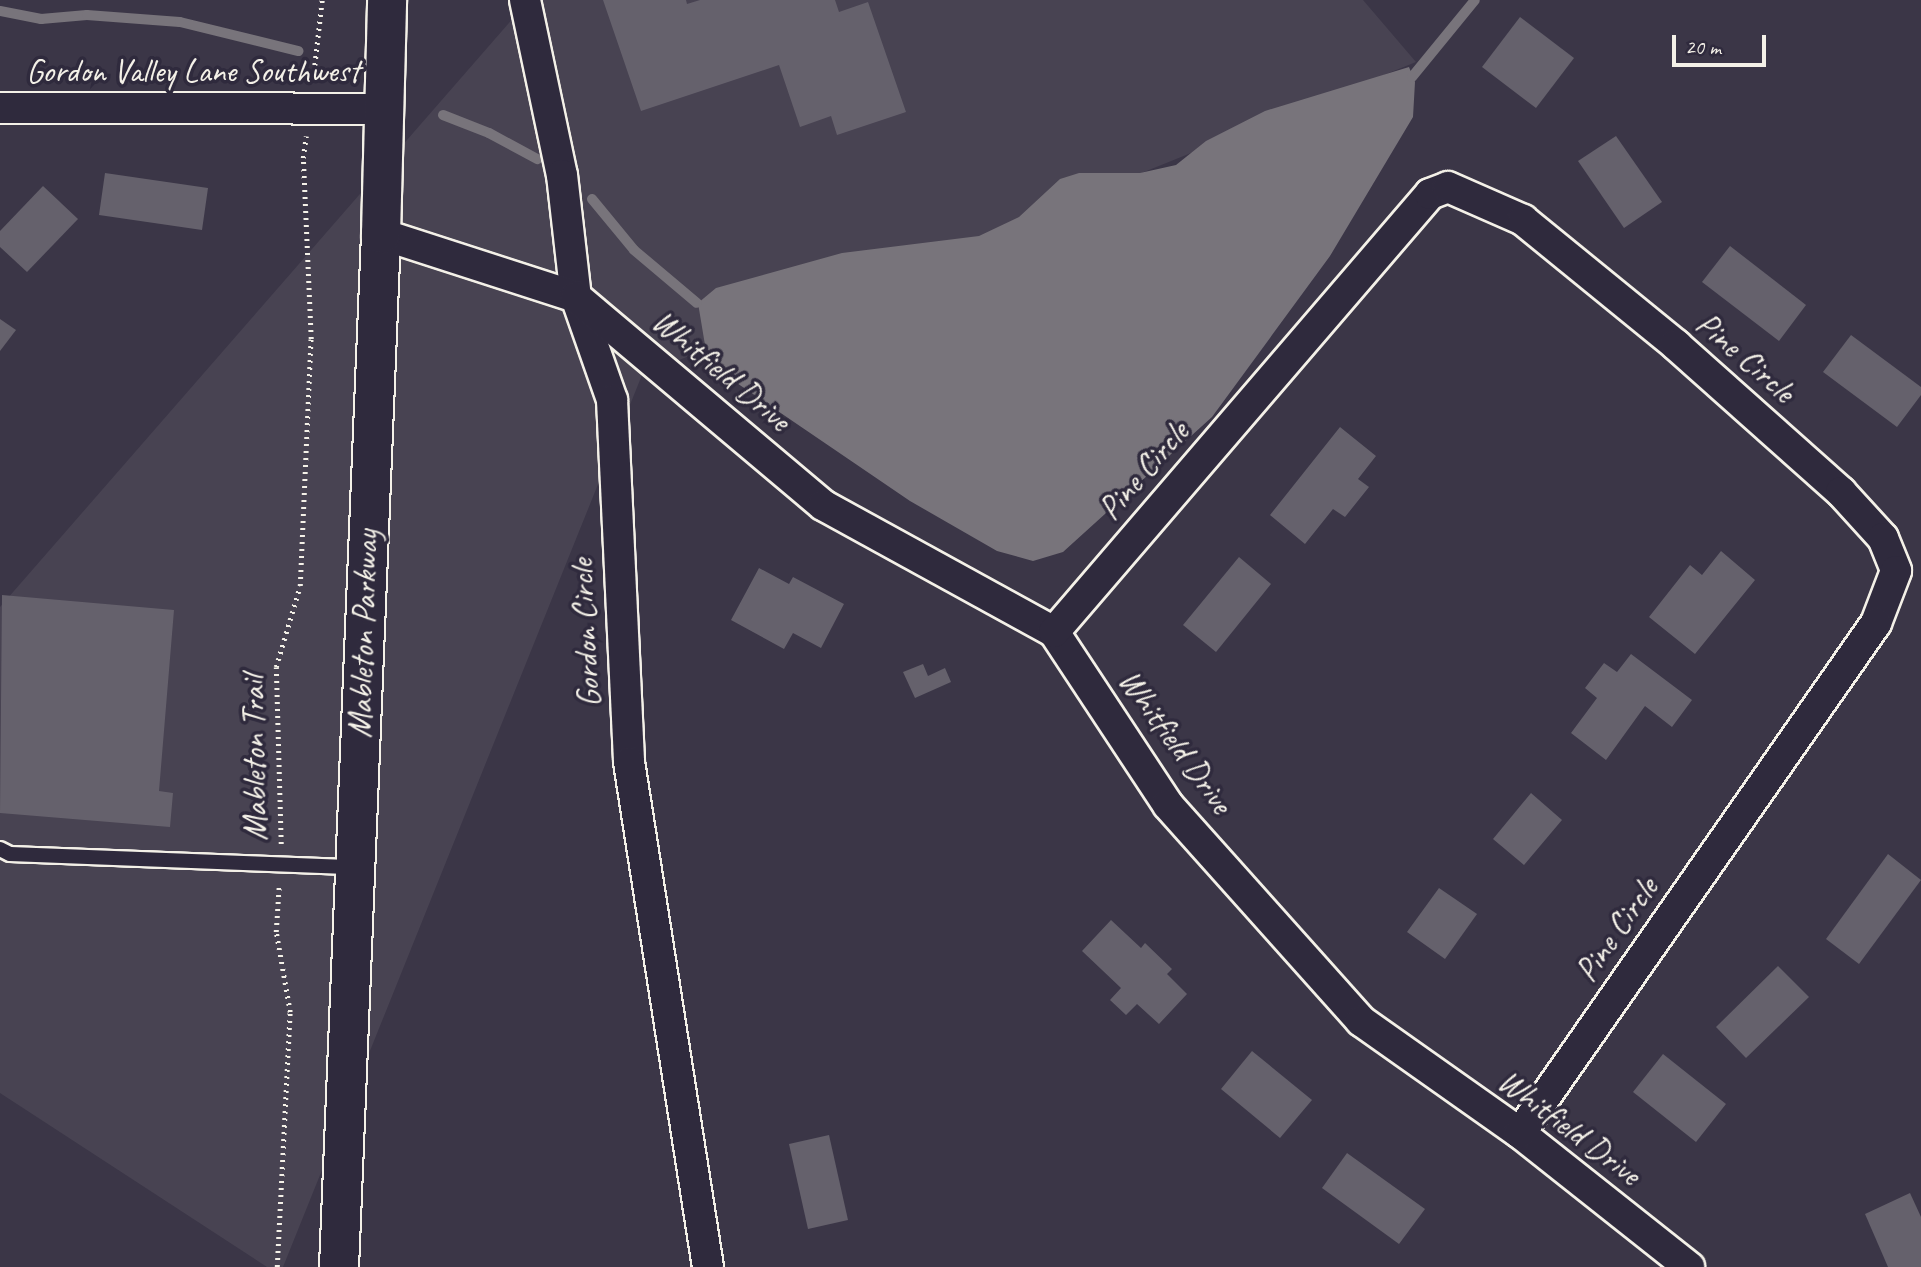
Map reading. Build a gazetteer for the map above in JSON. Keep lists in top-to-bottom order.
{
  "streets": {
    "main road": ["Mableton Parkway"],
    "street": [
      "Gordon Valley Lane Southwest",
      "Pine Circle",
      "Whitfield Drive",
      "Gordon Circle"
    ],
    "path": ["Mableton Trail"]
  },
  "crossings": [
    ["Gordon Valley Lane Southwest", "Mableton Parkway"],
    ["Gordon Valley Lane Southwest", "Mableton Trail"],
    ["Pine Circle", "Whitfield Drive"],
    ["Whitfield Drive", "Gordon Circle"]
  ],
  "scale_bar": "20 m"
}
